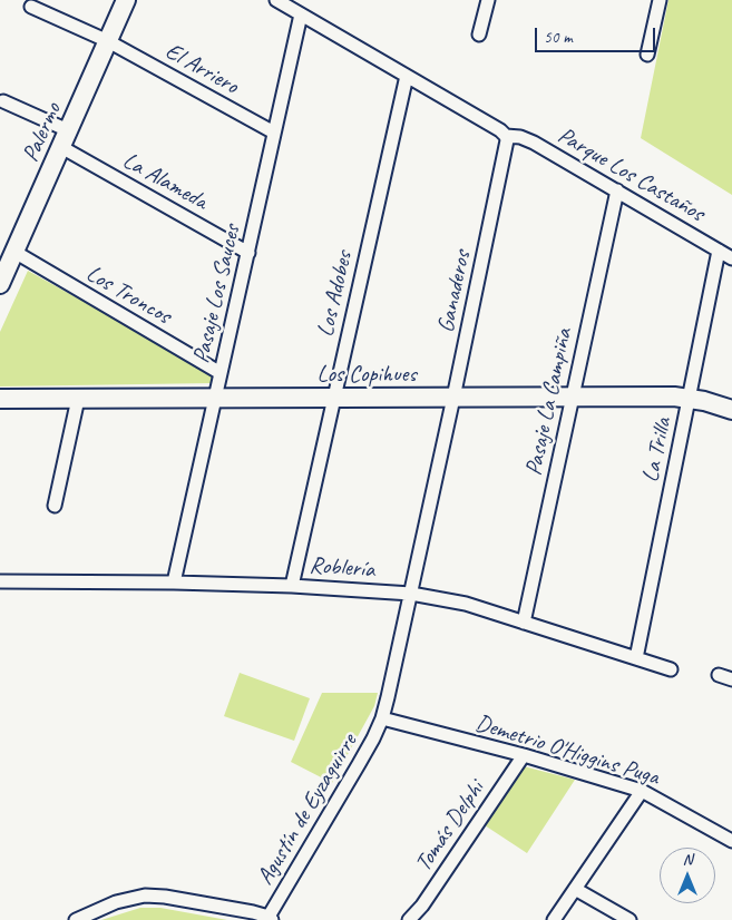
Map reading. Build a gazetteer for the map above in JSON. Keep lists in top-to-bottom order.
{
  "streets": {
    "street": [
      "El Arriero",
      "Palermo",
      "Parque Los Castaños",
      "La Alameda",
      "Ganaderos",
      "Pasaje Los Sauces",
      "Los Adobes",
      "Los Troncos",
      "Los Copihues",
      "Pasaje La Campiña",
      "La Trilla",
      "Roblería",
      "Demetrio O'Higgins Puga",
      "Agustín de Eyzaguirre",
      "Tomás Delphi"
    ]
  },
  "crossings": [
    ["El Arriero", "Palermo"],
    ["El Arriero", "Pasaje Los Sauces"],
    ["Palermo", "La Alameda"],
    ["Palermo", "Los Troncos"],
    ["Parque Los Castaños", "Ganaderos"],
    ["Parque Los Castaños", "Pasaje La Campiña"],
    ["Parque Los Castaños", "La Trilla"],
    ["La Alameda", "Pasaje Los Sauces"],
    ["Ganaderos", "Los Copihues"],
    ["Ganaderos", "Roblería"],
    ["Ganaderos", "Demetrio O'Higgins Puga"],
    ["Ganaderos", "Agustín de Eyzaguirre"],
    ["Pasaje Los Sauces", "Los Troncos"],
    ["Pasaje Los Sauces", "Los Copihues"],
    ["Pasaje Los Sauces", "Roblería"],
    ["Los Adobes", "Los Copihues"],
    ["Los Adobes", "Roblería"],
    ["Los Copihues", "Pasaje La Campiña"],
    ["Los Copihues", "La Trilla"],
    ["Pasaje La Campiña", "Roblería"],
    ["La Trilla", "Roblería"],
    ["Demetrio O'Higgins Puga", "Agustín de Eyzaguirre"],
    ["Demetrio O'Higgins Puga", "Tomás Delphi"]
  ],
  "scale_bar": "50 m",
  "north": "top"
}
